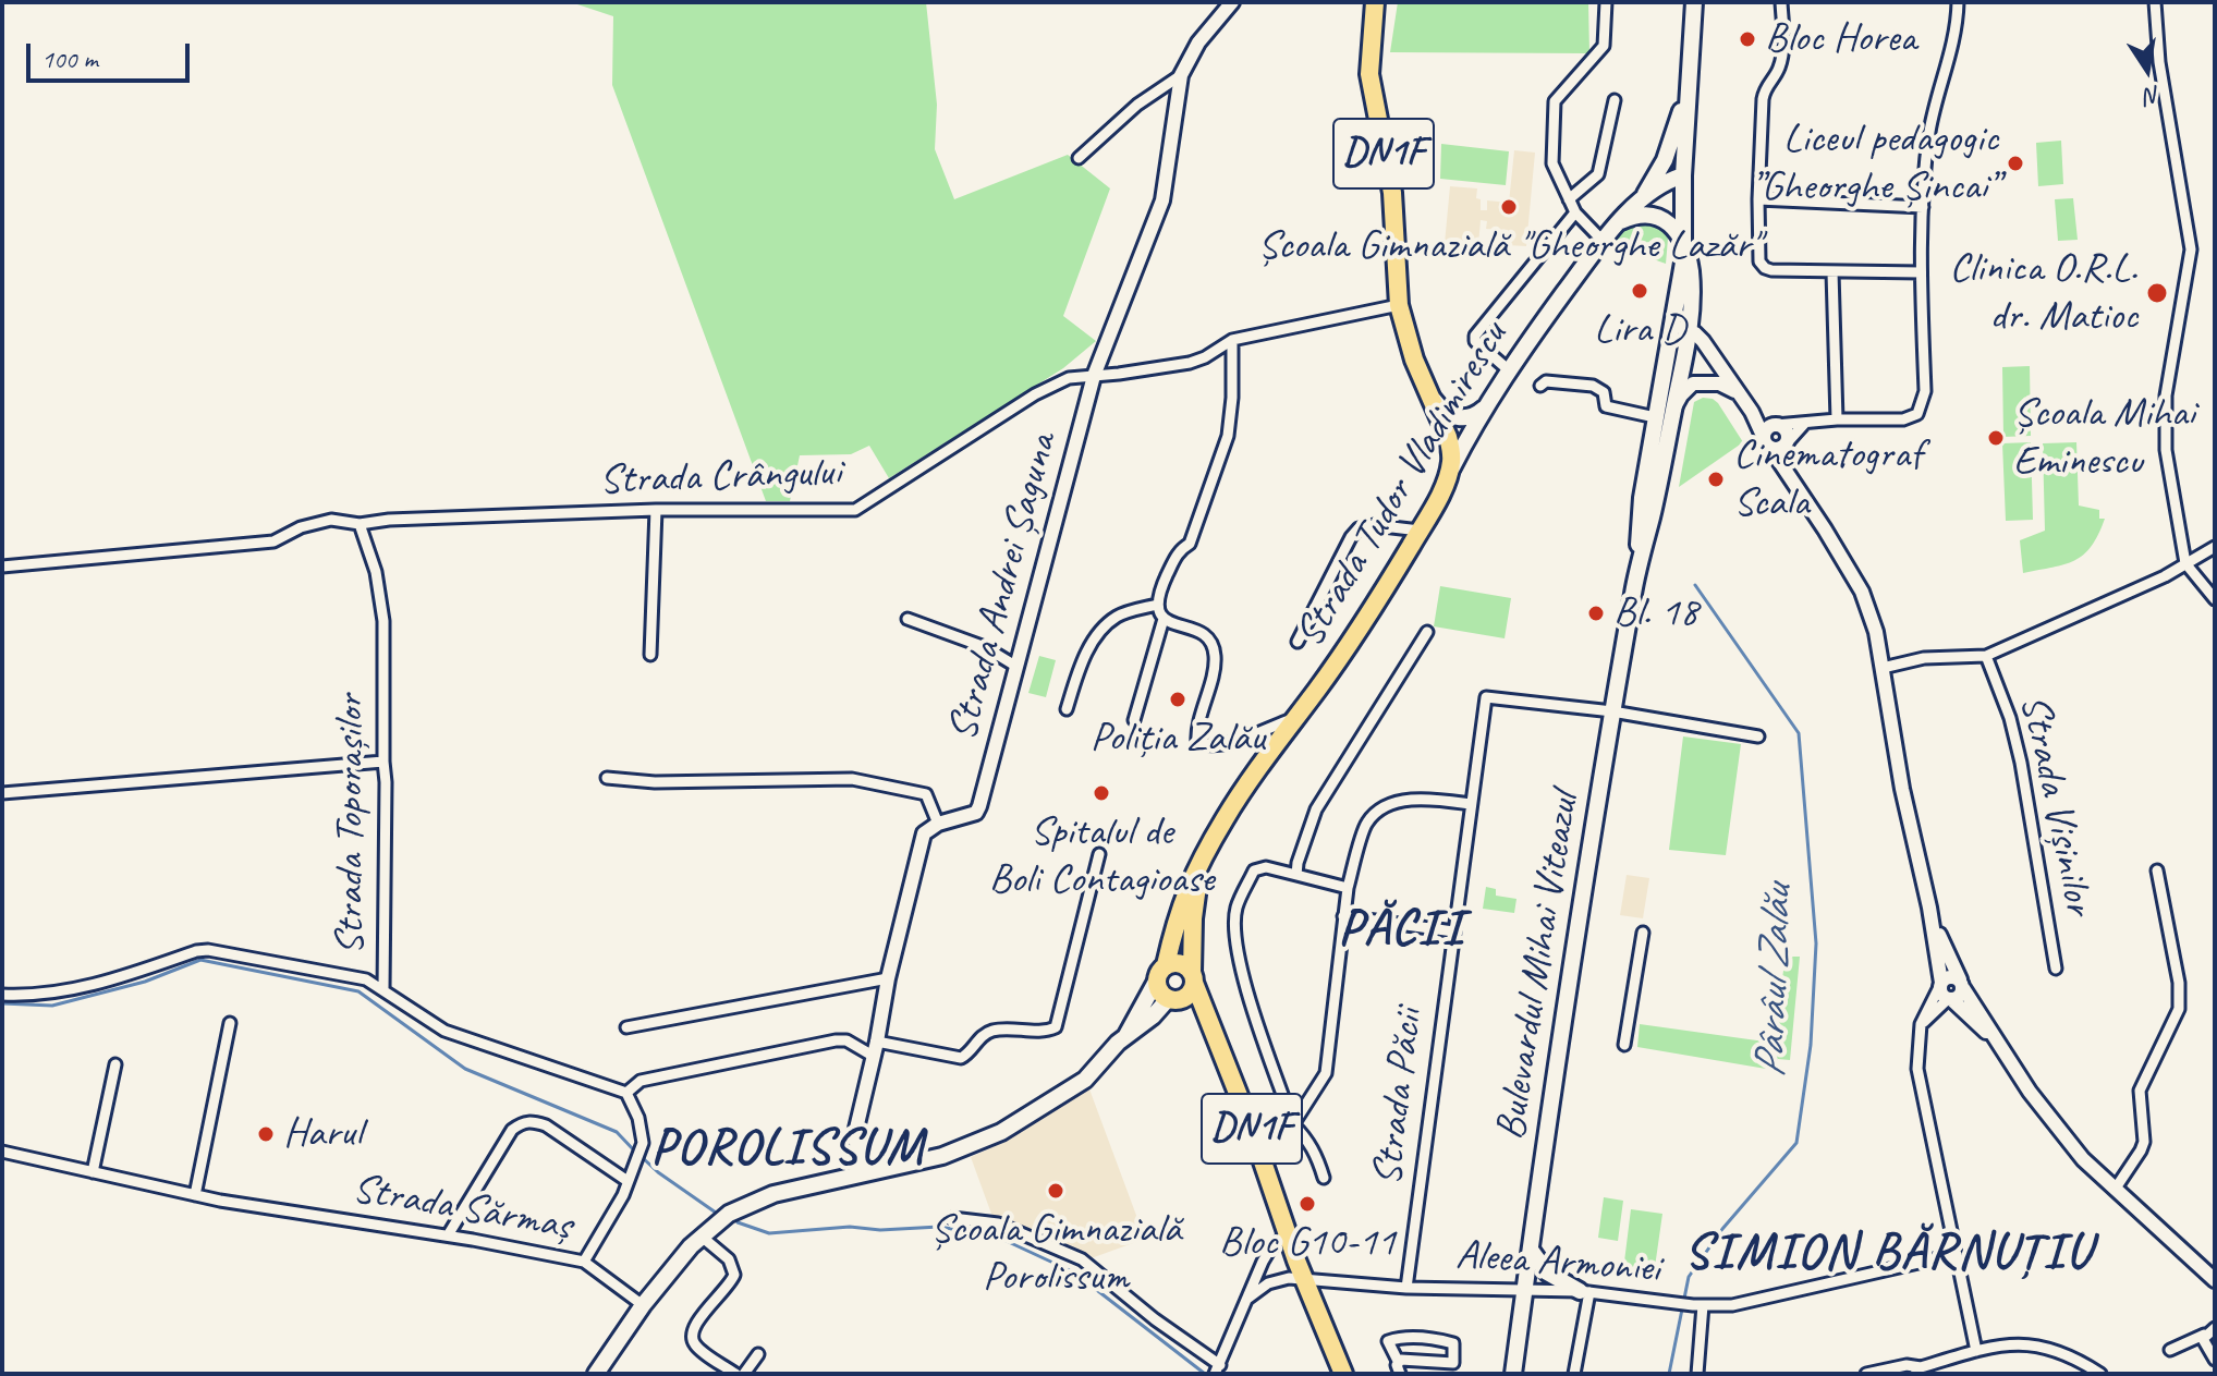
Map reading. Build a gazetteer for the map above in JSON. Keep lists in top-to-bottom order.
{
  "streets": {
    "main road": ["DN1F", "Strada Tudor Vladimirescu", "Bulevardul Mihai Viteazul"],
    "street": [
      "Strada Crângului",
      "Strada Andrei Șaguna",
      "Strada Vișinilor",
      "Strada Toporașilor",
      "Strada Păcii",
      "Strada Sărmaș",
      "Aleea Armoniei"
    ]
  },
  "crossings": [
    ["DN1F", "Strada Crângului"],
    ["DN1F", "Strada Tudor Vladimirescu"],
    ["Strada Crângului", "Strada Andrei Șaguna"],
    ["Strada Crângului", "Strada Toporașilor"],
    ["Strada Tudor Vladimirescu", "Bulevardul Mihai Viteazul"],
    ["Strada Tudor Vladimirescu", "Aleea Armoniei"],
    ["Bulevardul Mihai Viteazul", "Strada Păcii"],
    ["Bulevardul Mihai Viteazul", "Aleea Armoniei"],
    ["Strada Păcii", "Aleea Armoniei"]
  ],
  "districts": ["PĂCII", "POROLISSUM", "SIMION BĂRNUȚIU"],
  "water": ["Pârâul Zalău"],
  "places": [
    "Bloc Horea",
    "Liceul pedagogic ”Gheorghe Șincai”",
    "Școala Gimnazială \"Gheorghe Lazăr\"",
    "Lira D",
    "Clinica O.R.L. dr. Matioc",
    "Școala Mihai Eminescu",
    "Cinematograf Scala",
    "Bl. 18",
    "Poliția Zalău",
    "Spitalul de Boli Contagioase",
    "Harul",
    "Școala Gimnazială Porolissum",
    "Bloc G10-11"
  ],
  "scale_bar": "100 m",
  "north": "bottom"
}
